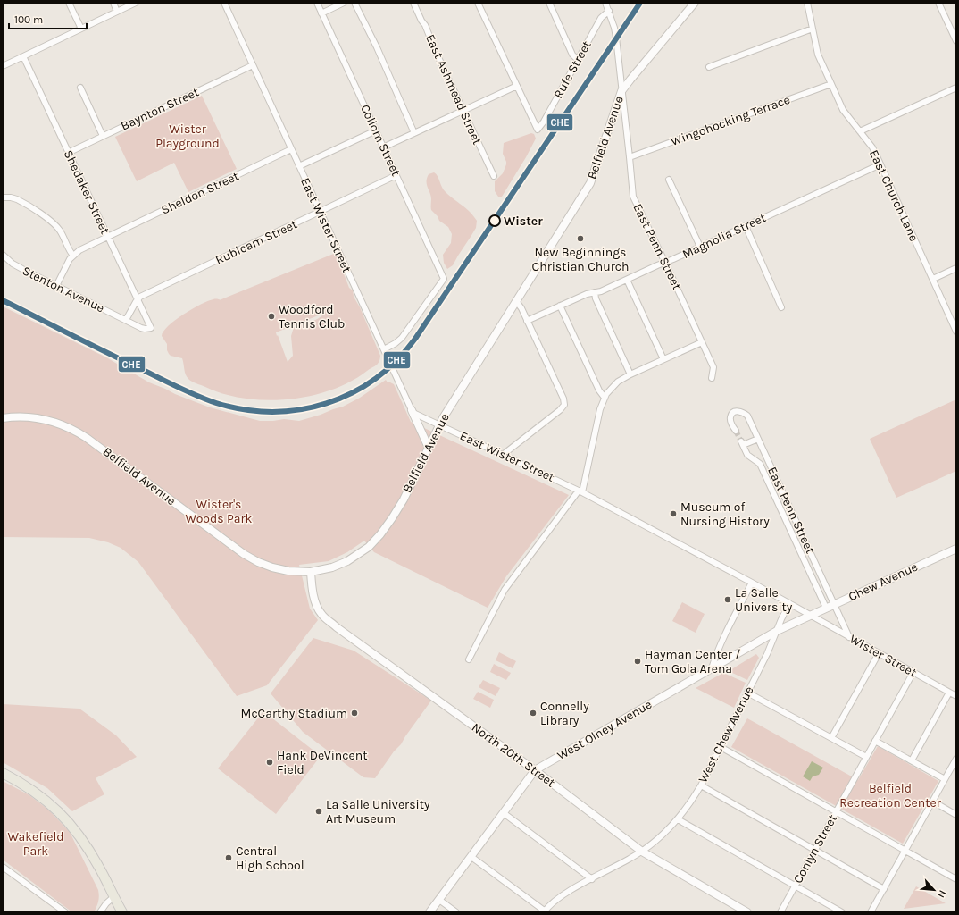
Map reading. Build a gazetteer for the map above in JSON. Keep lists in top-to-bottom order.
{
  "streets": {
    "street": [
      "Rufe Street",
      "East Ashmead Street",
      "Baynton Street",
      "Wingohocking Terrace",
      "Belfield Avenue",
      "Collom Street",
      "Shedaker Street",
      "Sheldon Street",
      "East Church Lane",
      "East Wister Street",
      "Magnolia Street",
      "Rubicam Street",
      "East Penn Street",
      "Stenton Avenue",
      "Chew Avenue",
      "Wister Street",
      "West Olney Avenue",
      "West Chew Avenue",
      "North 20th Street",
      "Conlyn Street"
    ]
  },
  "crossings": [
    ["Rufe Street", "East Penn Street"],
    ["Baynton Street", "Shedaker Street"],
    ["Baynton Street", "East Wister Street"],
    ["Wingohocking Terrace", "East Church Lane"],
    ["Wingohocking Terrace", "East Penn Street"],
    ["Belfield Avenue", "East Wister Street"],
    ["Belfield Avenue", "East Penn Street"],
    ["Belfield Avenue", "North 20th Street"],
    ["Collom Street", "East Wister Street"],
    ["Collom Street", "Rubicam Street"],
    ["Shedaker Street", "Sheldon Street"],
    ["Shedaker Street", "Rubicam Street"],
    ["Shedaker Street", "Stenton Avenue"],
    ["Sheldon Street", "East Wister Street"],
    ["East Church Lane", "Magnolia Street"],
    ["East Wister Street", "Rubicam Street"],
    ["East Wister Street", "Chew Avenue"],
    ["East Wister Street", "Wister Street"],
    ["East Wister Street", "West Olney Avenue"],
    ["East Wister Street", "West Chew Avenue"],
    ["Magnolia Street", "East Penn Street"],
    ["East Penn Street", "Chew Avenue"],
    ["East Penn Street", "Wister Street"],
    ["Chew Avenue", "Wister Street"],
    ["Chew Avenue", "West Olney Avenue"],
    ["Wister Street", "West Olney Avenue"],
    ["Wister Street", "Conlyn Street"],
    ["West Olney Avenue", "West Chew Avenue"],
    ["West Olney Avenue", "North 20th Street"],
    ["West Chew Avenue", "North 20th Street"]
  ],
  "parks": [
    "Wister Playground",
    "Wister's Woods Park",
    "Belfield Recreation Center",
    "Wakefield Park"
  ],
  "places": [
    "Wister",
    "New Beginnings Christian Church",
    "Woodford Tennis Club",
    "Museum of Nursing History",
    "La Salle University",
    "Hayman Center / Tom Gola Arena",
    "McCarthy Stadium",
    "Connelly Library",
    "Hank DeVincent Field",
    "La Salle University Art Museum",
    "Central High School"
  ],
  "lines": ["transit line CHE"],
  "scale_bar": "100 m",
  "north": "bottom right"
}
